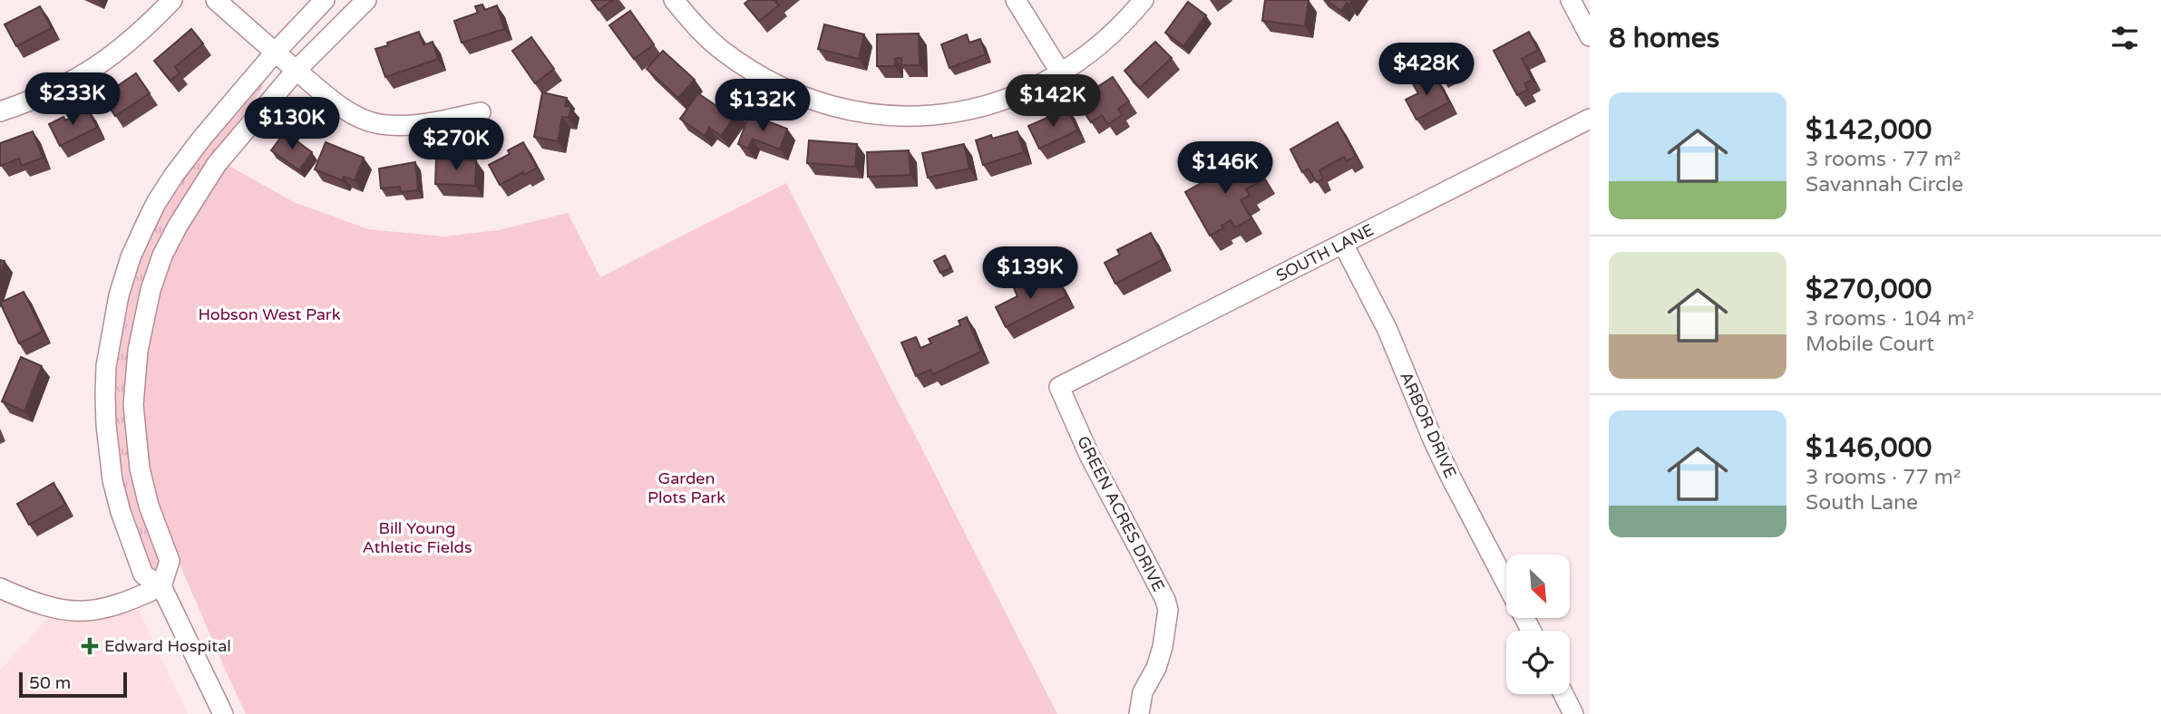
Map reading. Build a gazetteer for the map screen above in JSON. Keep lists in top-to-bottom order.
{
  "streets": {
    "street": ["SOUTH LANE", "ARBOR DRIVE", "GREEN ACRES DRIVE"]
  },
  "crossings": [
    ["SOUTH LANE", "ARBOR DRIVE"],
    ["SOUTH LANE", "GREEN ACRES DRIVE"]
  ],
  "parks": ["Hobson West Park", "Garden Plots Park", "Bill Young Athletic Fields"],
  "places": {
    "health": ["Edward Hospital"]
  },
  "scale_bar": "50 m",
  "north": "bottom right",
  "page": {
    "heading": "8 homes",
    "price": [
      "$428K",
      "$233K",
      "$142K",
      "$132K",
      "$130K",
      "$270K",
      "$146K",
      "$139K"
    ],
    "list": [
      {
        "name": "$142,000",
        "note": "3 rooms · 77 m² · Savannah Circle"
      },
      {
        "name": "$270,000",
        "note": "3 rooms · 104 m² · Mobile Court"
      },
      {
        "name": "$146,000",
        "note": "3 rooms · 77 m² · South Lane"
      }
    ],
    "scale": "50 m"
  }
}
